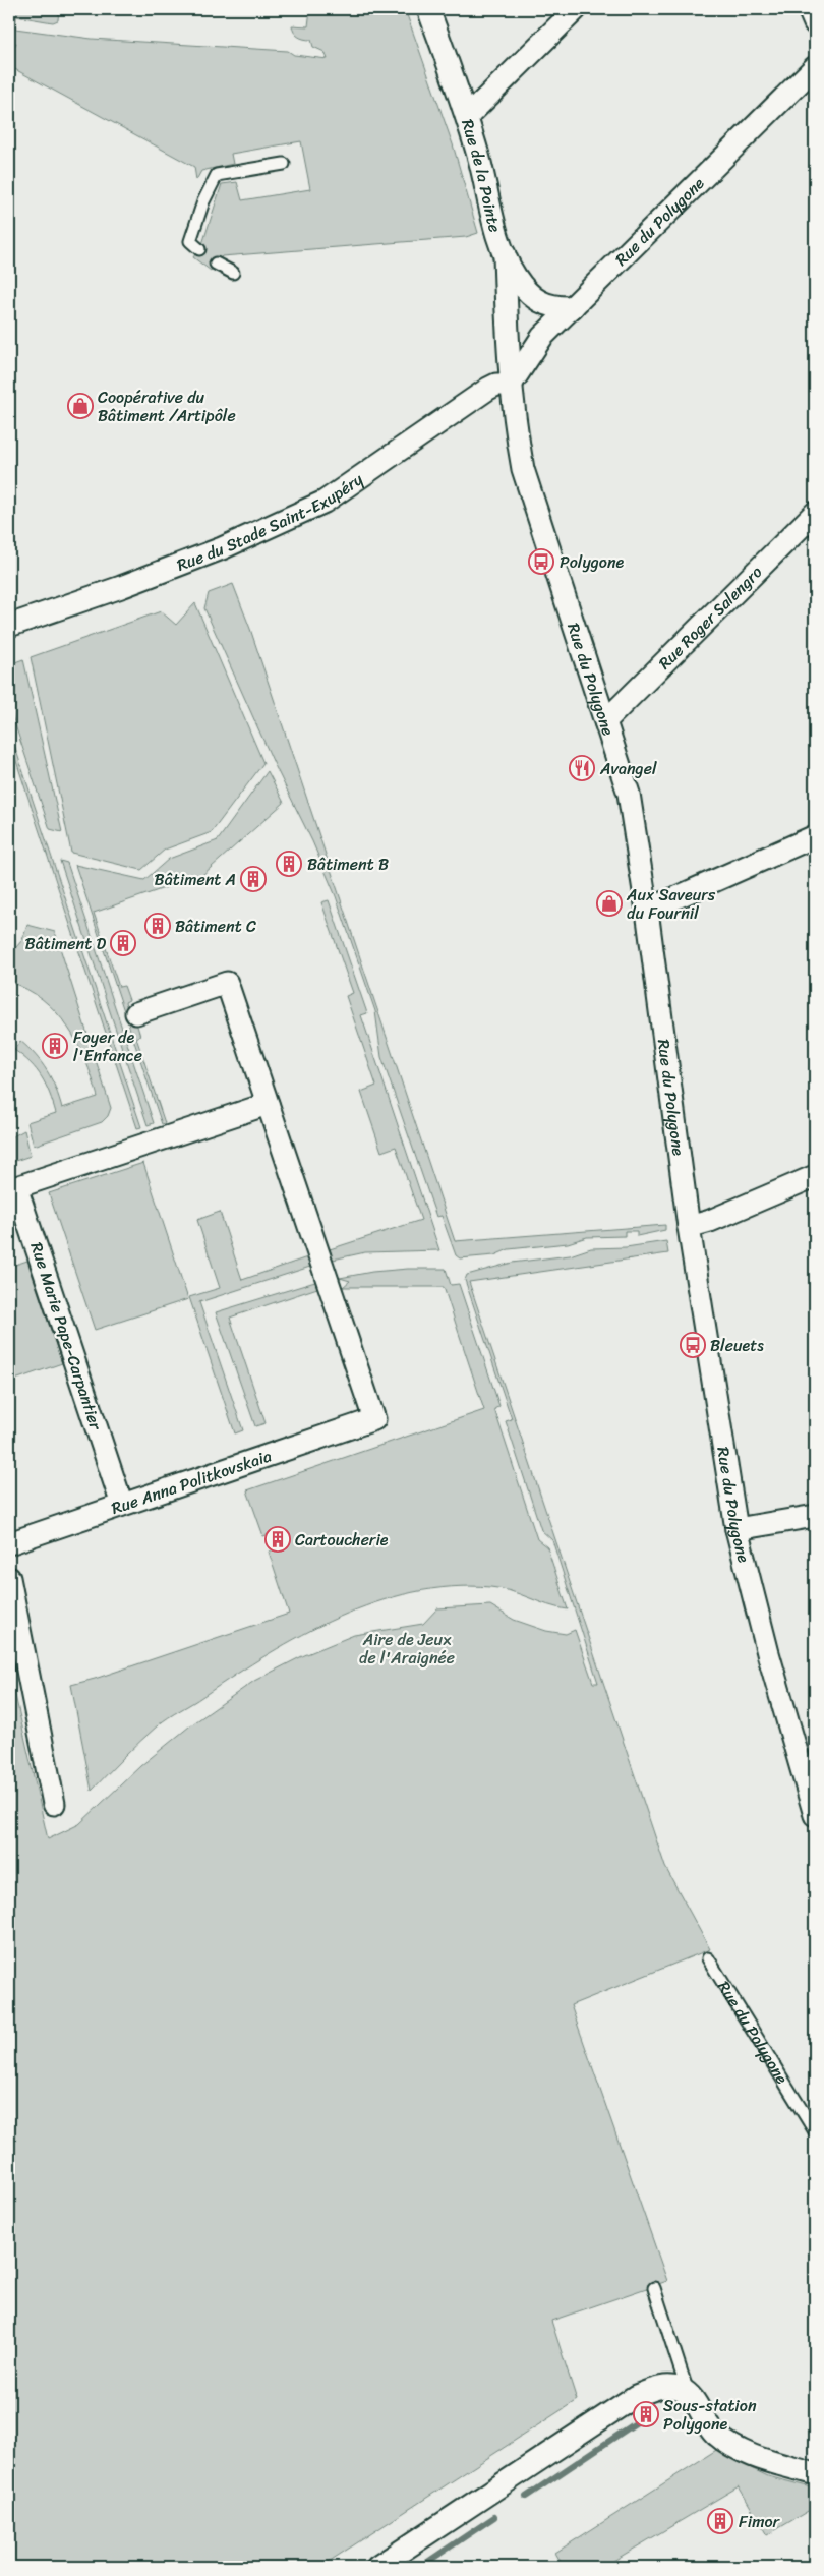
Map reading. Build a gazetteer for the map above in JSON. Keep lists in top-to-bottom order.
{
  "streets": {
    "street": [
      "Rue de la Pointe",
      "Rue du Polygone",
      "Rue du Stade Saint-Exupéry",
      "Rue Roger Salengro",
      "Rue Marie Pape-Carpantier",
      "Rue Anna Politkovskaia"
    ]
  },
  "crossings": [
    ["Rue de la Pointe", "Rue du Polygone"],
    ["Rue du Polygone", "Rue du Stade Saint-Exupéry"],
    ["Rue du Polygone", "Rue Roger Salengro"],
    ["Rue Marie Pape-Carpantier", "Rue Anna Politkovskaia"]
  ],
  "parks": ["Aire de Jeux de l'Araignée"],
  "places": {
    "shop": ["Coopérative du Bâtiment /Artipôle", "Aux Saveurs du Fournil"],
    "bus stop": ["Polygone", "Bleuets"],
    "restaurant": ["Avangel"],
    "building": [
      "Bâtiment B",
      "Bâtiment A",
      "Bâtiment C",
      "Bâtiment D",
      "Foyer de l'Enfance",
      "Cartoucherie",
      "Sous-station Polygone",
      "Fimor"
    ]
  }
}
